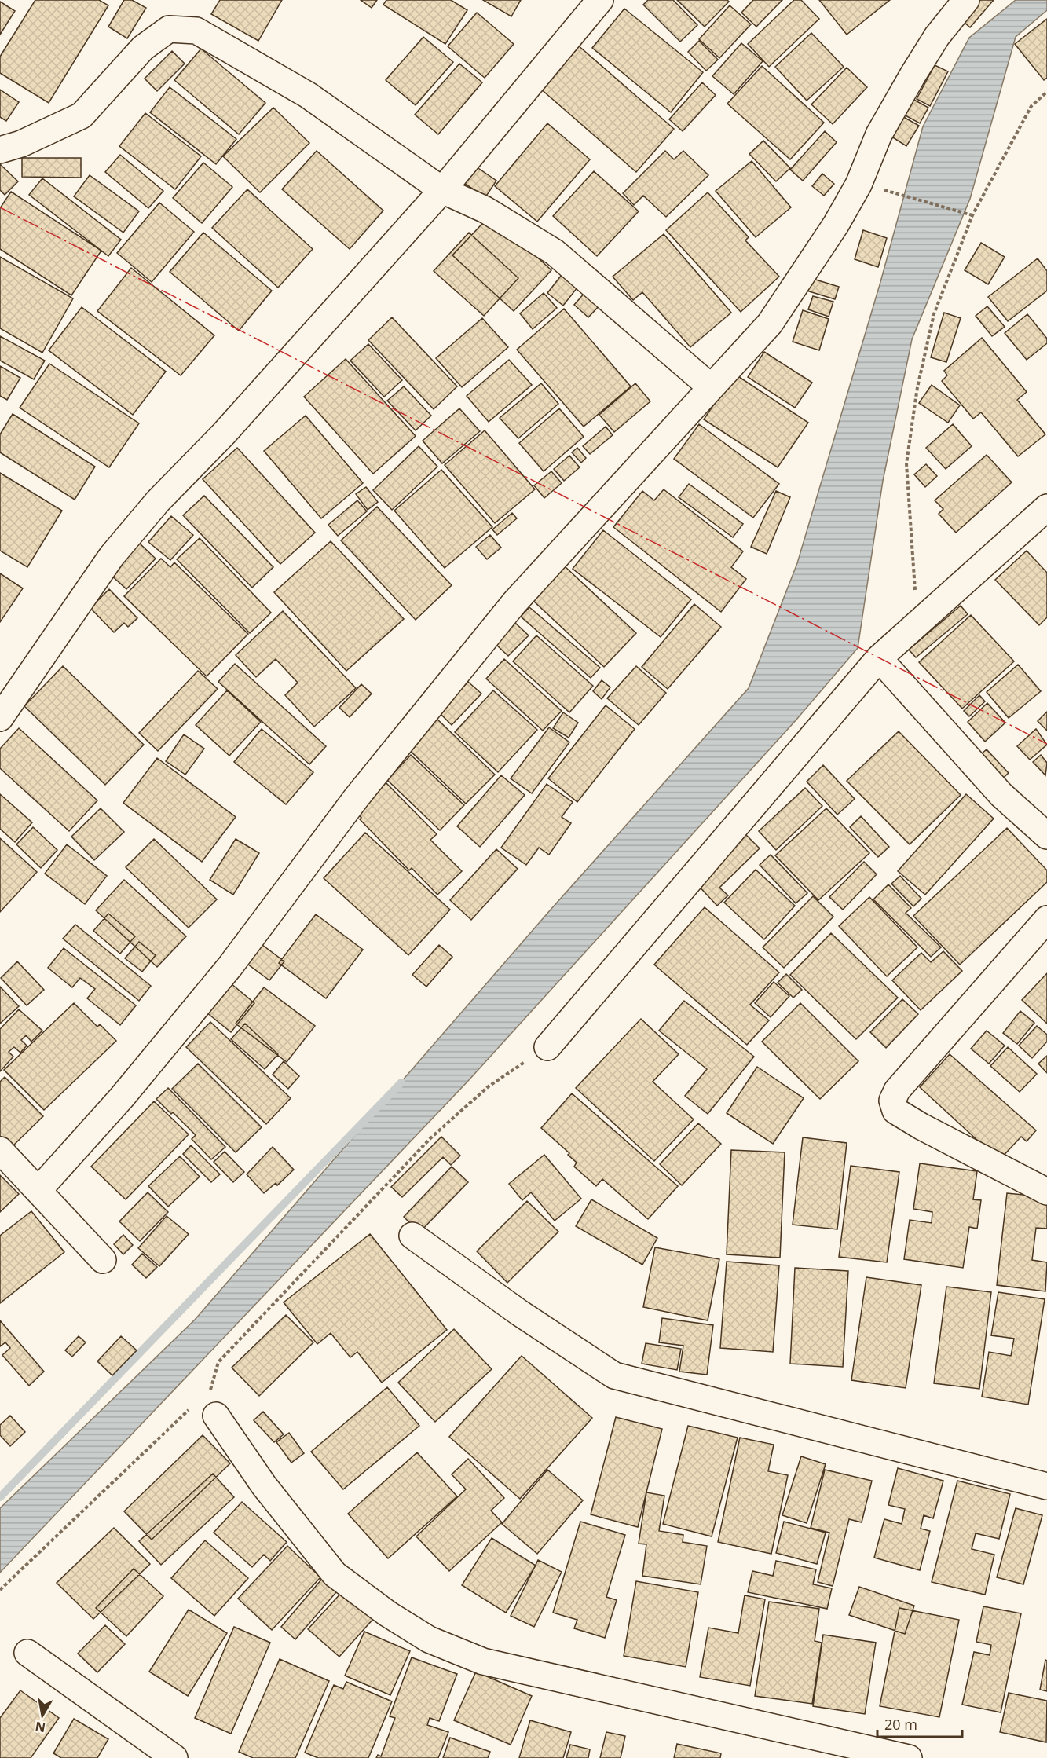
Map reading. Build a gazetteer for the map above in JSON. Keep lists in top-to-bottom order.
{
  "scale_bar": "20 m",
  "north": "bottom"
}
